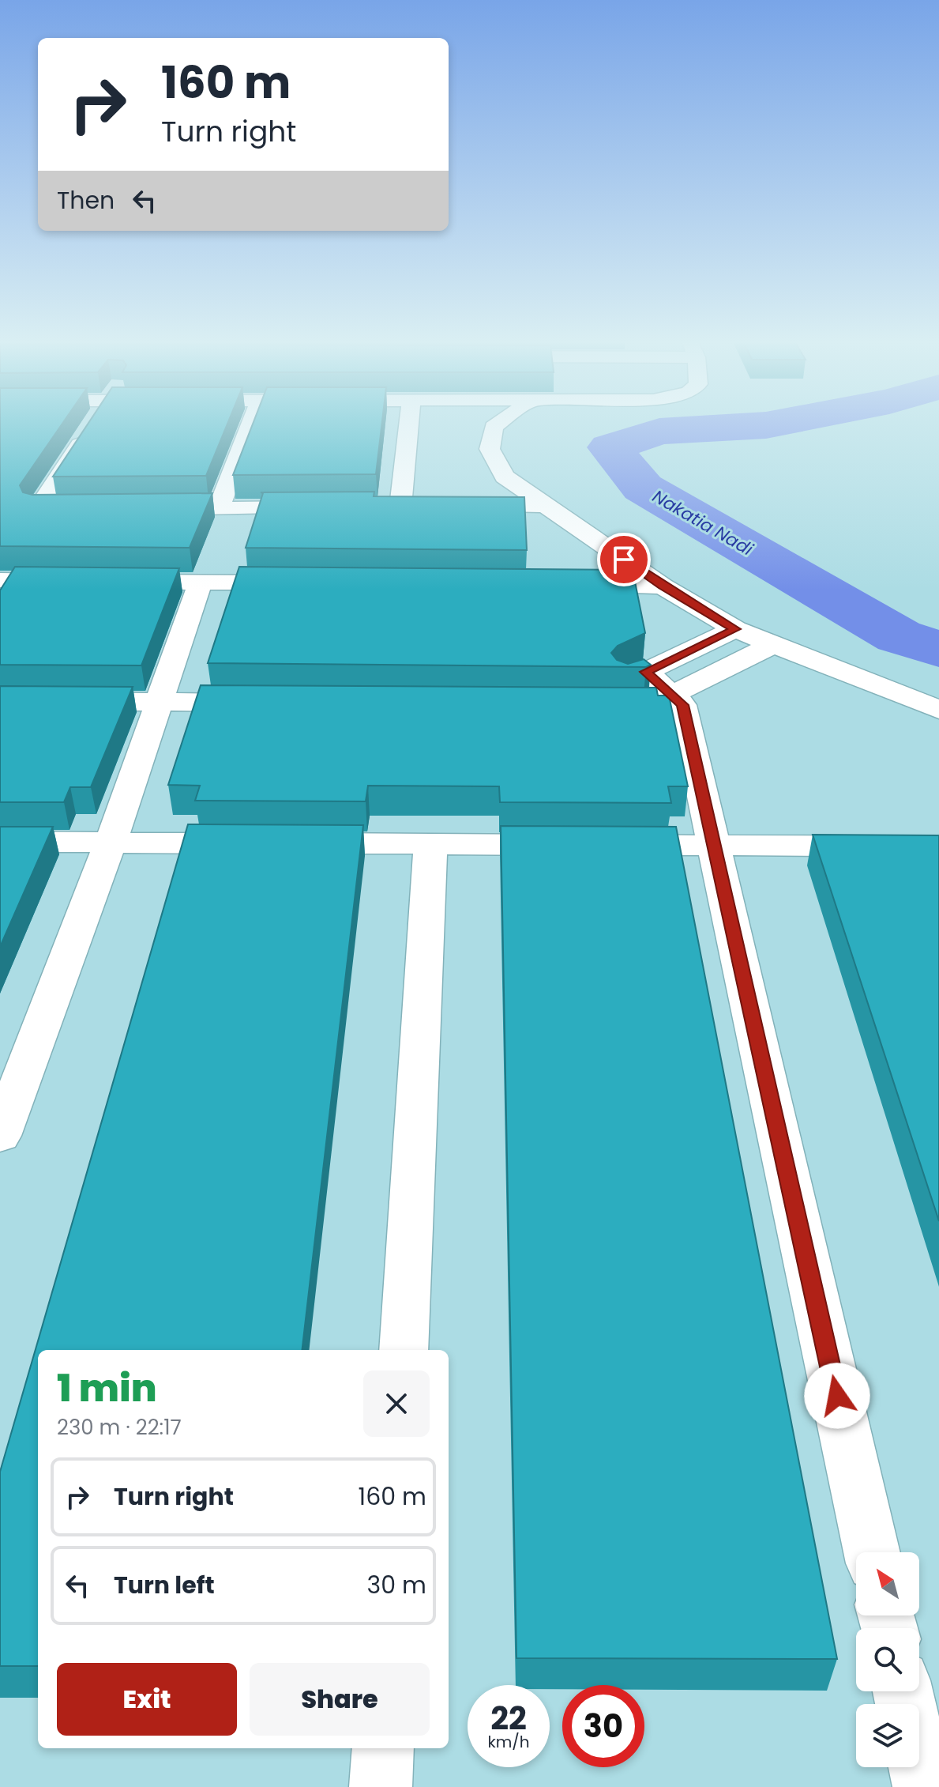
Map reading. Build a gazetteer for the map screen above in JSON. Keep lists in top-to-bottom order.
{
  "water": ["Nakatia Nadi"],
  "north": "top left",
  "page": {
    "turn": ["160 m", "Turn right"],
    "then": "Then",
    "heading": ["1 min", "230 m · 22:17"],
    "list": [
      {
        "name": "Turn right",
        "value": "160 m"
      },
      {
        "name": "Turn left",
        "value": "30 m"
      }
    ],
    "buttons": ["Exit", "Share"],
    "speed": "22 km/h",
    "limit": "30"
  }
}
